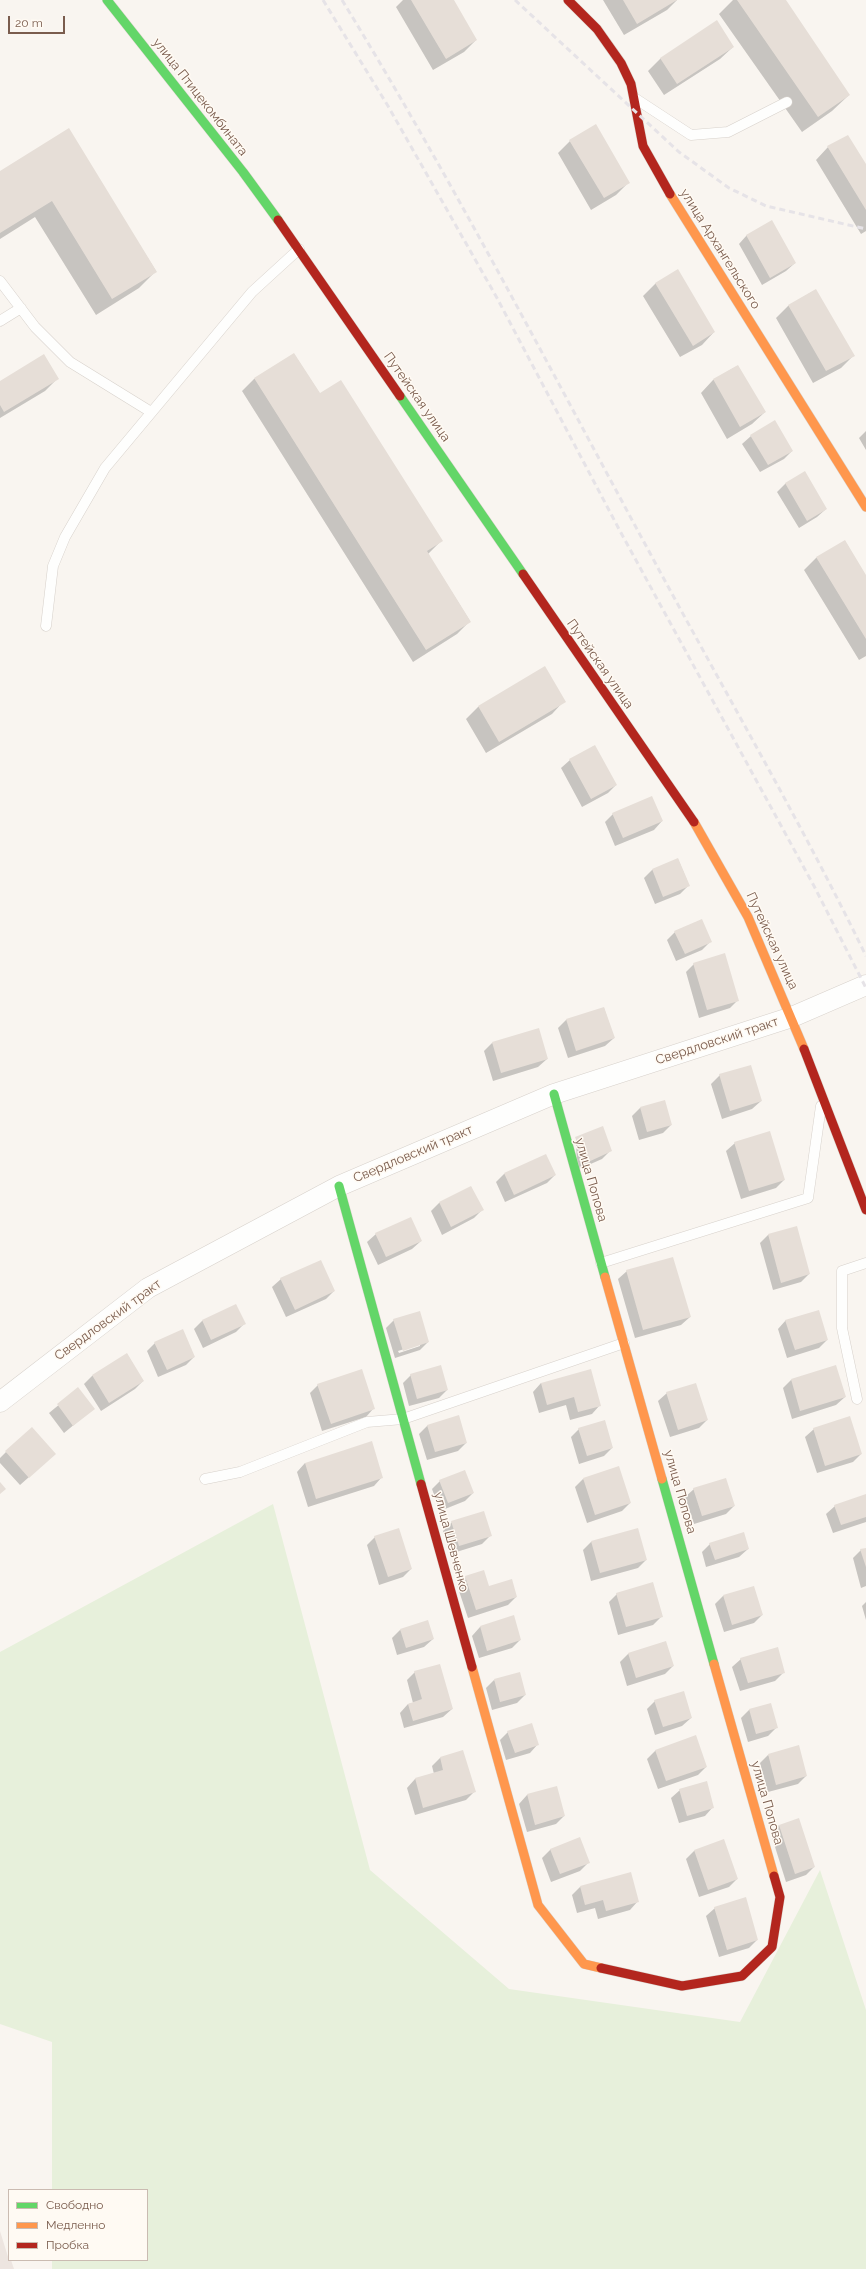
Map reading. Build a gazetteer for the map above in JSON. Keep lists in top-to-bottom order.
{
  "streets": {
    "street": [
      "улица Птицекомбината",
      "улица Архангельского",
      "Путейская улица",
      "Свердловский тракт",
      "улица Попова",
      "улица Шевченко"
    ]
  },
  "crossings": [
    ["улица Птицекомбината", "Путейская улица"],
    ["Путейская улица", "Свердловский тракт"],
    ["Свердловский тракт", "улица Попова"],
    ["Свердловский тракт", "улица Шевченко"],
    ["улица Попова", "улица Шевченко"]
  ],
  "legend": ["Свободно", "Медленно", "Пробка"],
  "scale_bar": "20 m"
}
